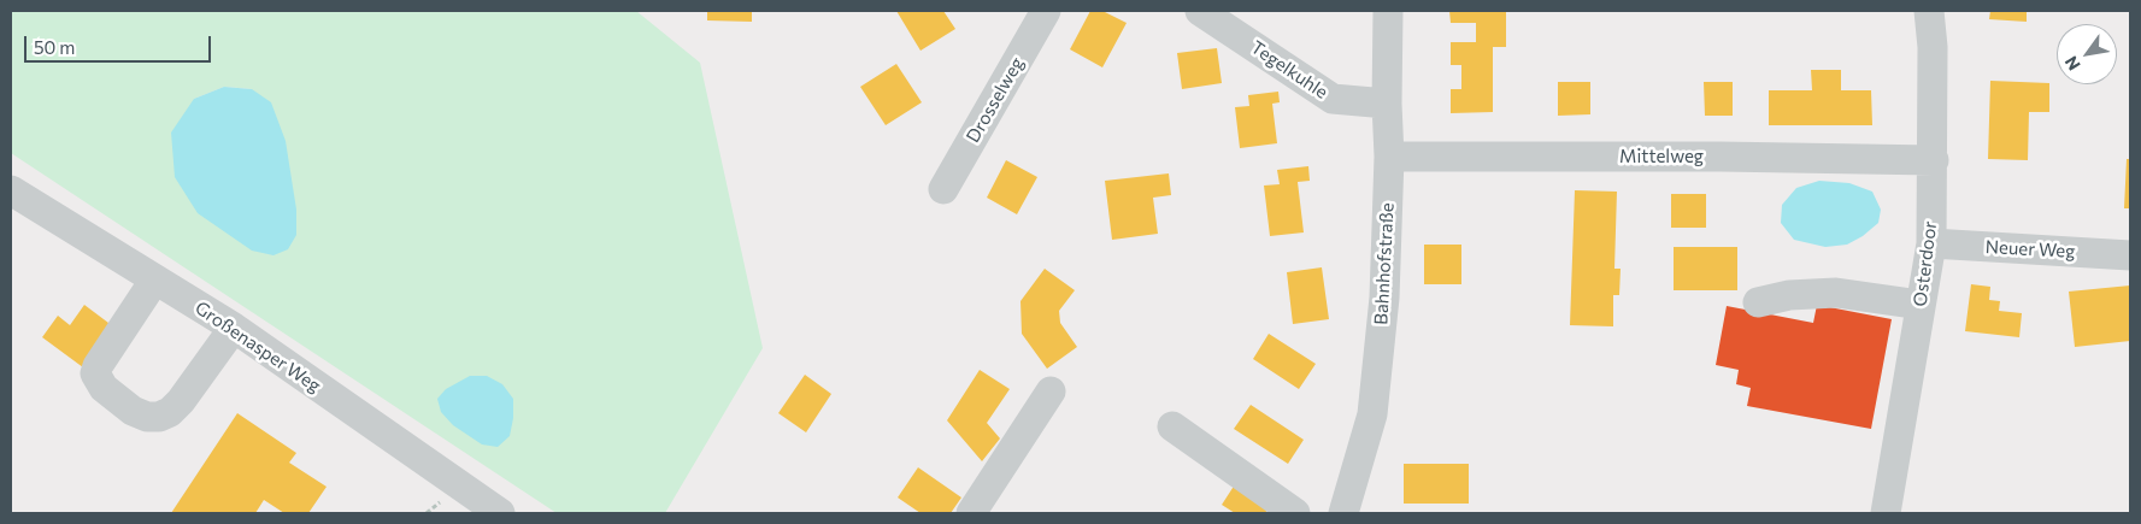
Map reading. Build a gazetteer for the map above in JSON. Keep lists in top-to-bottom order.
{
  "streets": {
    "street": [
      "Tegelkuhle",
      "Drosselweg",
      "Mittelweg",
      "Neuer Weg",
      "Bahnhofstraße",
      "Osterdoor",
      "Großenasper Weg"
    ]
  },
  "crossings": [
    ["Tegelkuhle", "Bahnhofstraße"],
    ["Mittelweg", "Bahnhofstraße"],
    ["Mittelweg", "Osterdoor"],
    ["Neuer Weg", "Osterdoor"]
  ],
  "scale_bar": "50 m",
  "north": "bottom left"
}
